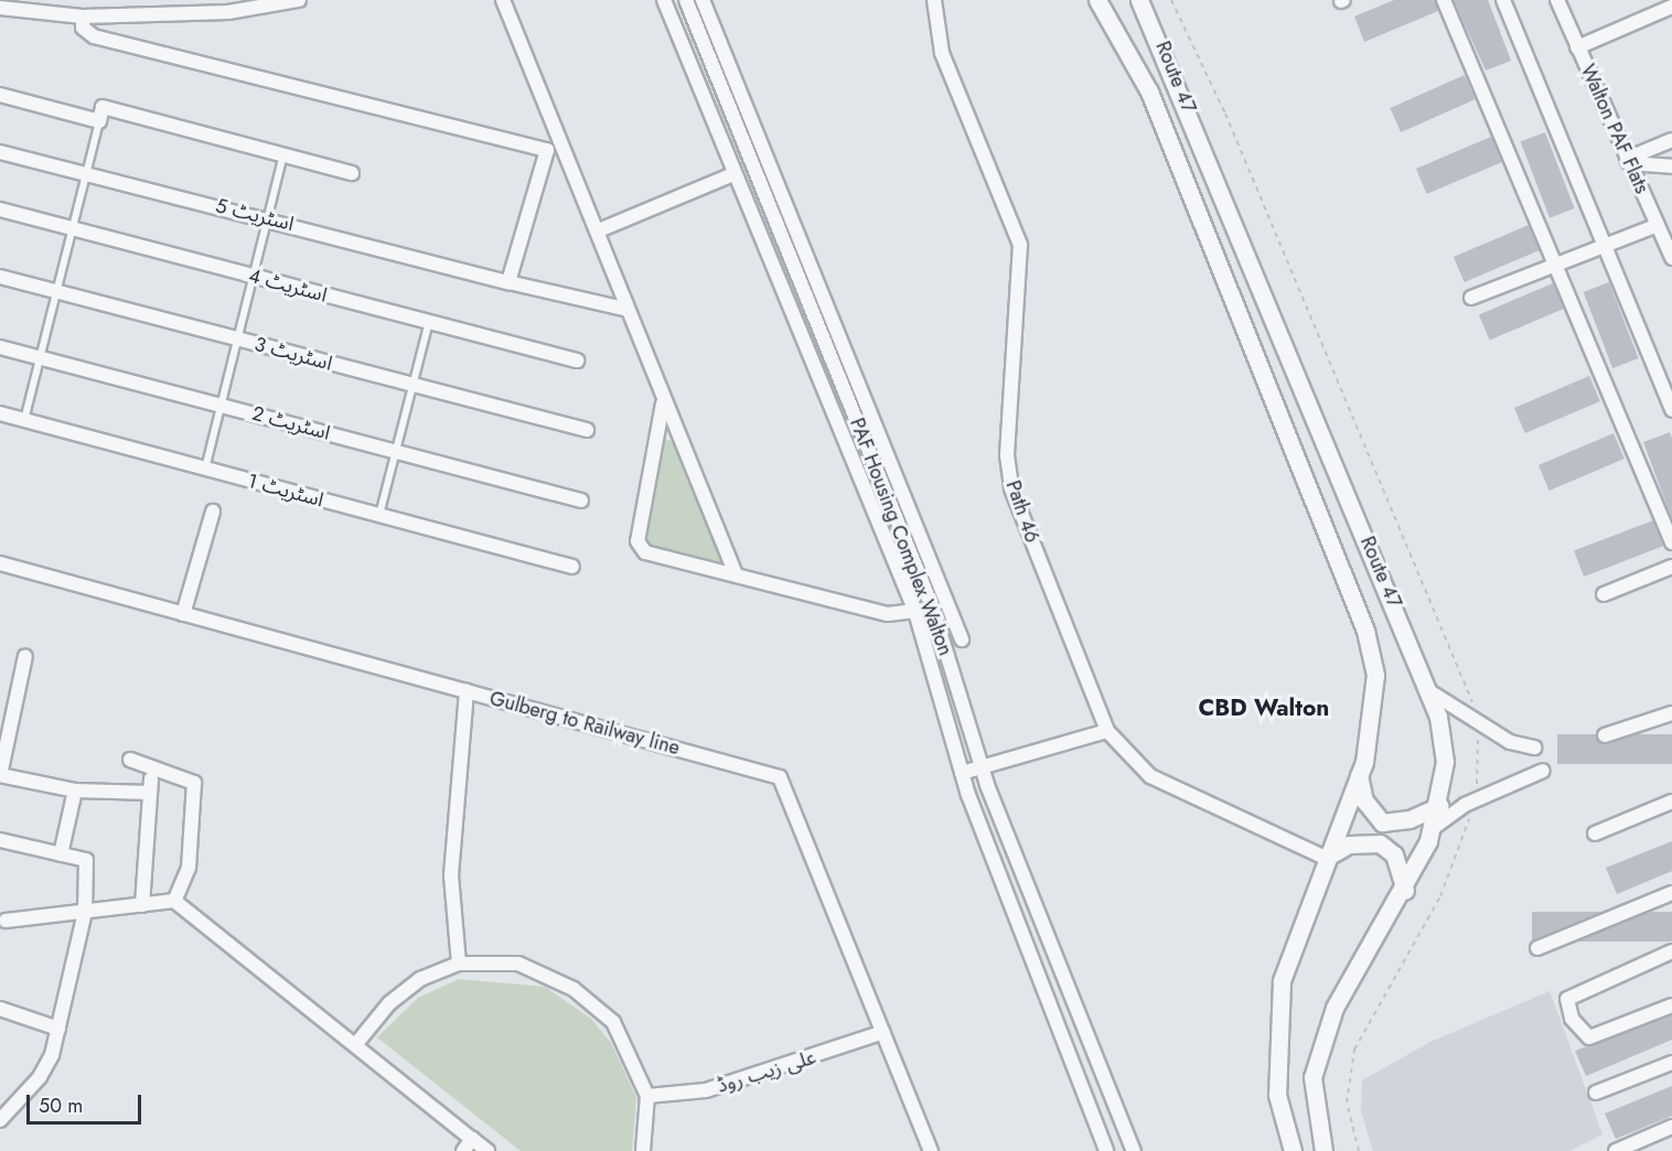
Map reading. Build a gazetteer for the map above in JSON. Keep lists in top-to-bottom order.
{
  "streets": {
    "street": [
      "Route 47",
      "Walton PAF Flats",
      "اسٹریٹ 5",
      "اسٹریٹ 4",
      "اسٹریٹ 3",
      "اسٹریٹ 2",
      "اسٹریٹ 1",
      "Path 46",
      "PAF Housing Complex Walton",
      "Gulberg to Railway line",
      "علی زیب روڈ"
    ]
  },
  "crossings": [
    ["Route 47", "Path 46"],
    ["Gulberg to Railway line", "علی زیب روڈ"]
  ],
  "districts": ["CBD Walton"],
  "scale_bar": "50 m"
}
